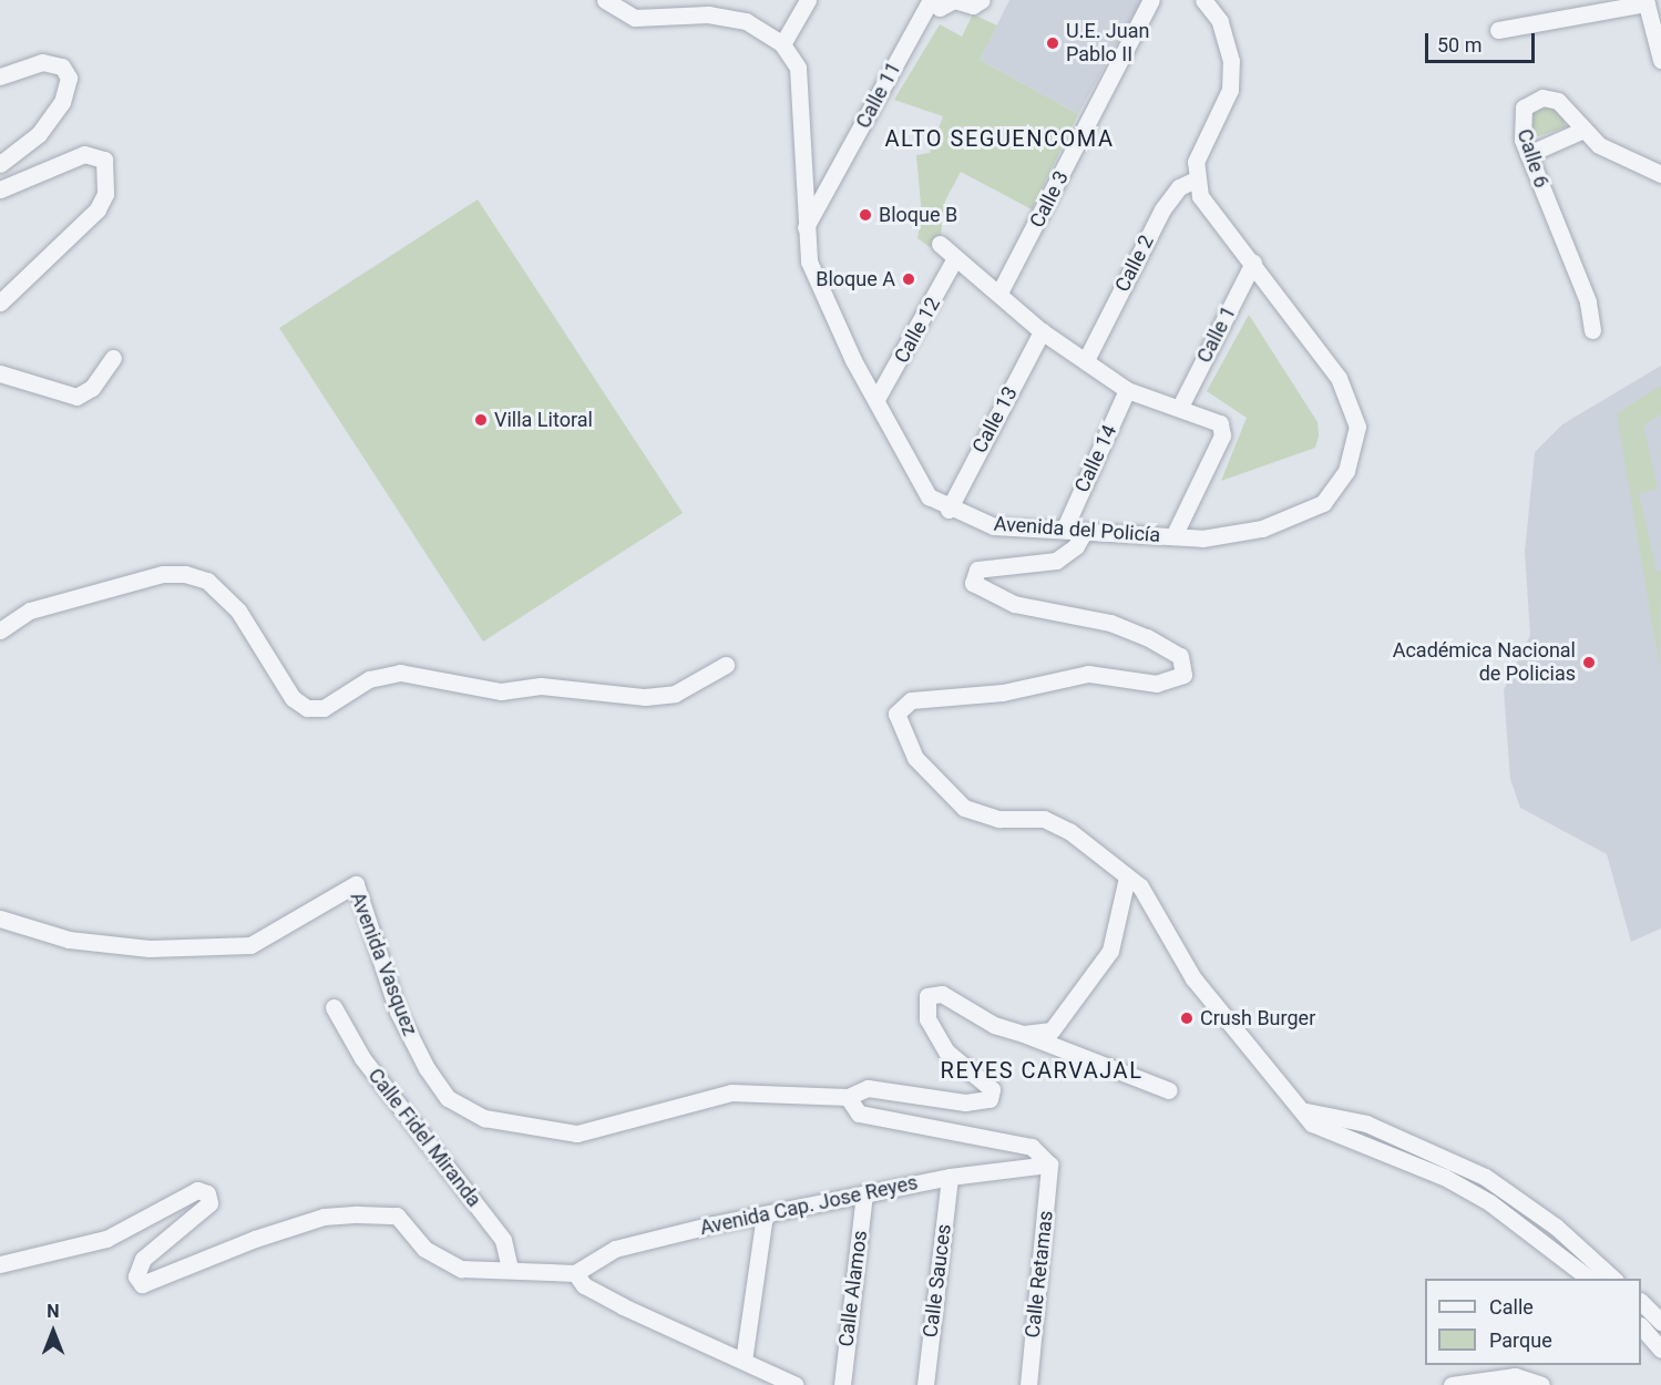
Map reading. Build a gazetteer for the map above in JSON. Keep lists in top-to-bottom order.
{
  "streets": {
    "street": [
      "Calle 11",
      "Calle 6",
      "Calle 3",
      "Calle 2",
      "Calle 12",
      "Calle 1",
      "Calle 13",
      "Calle 14",
      "Avenida del Policía",
      "Avenida Vasquez",
      "Calle Fidel Miranda",
      "Avenida Cap. Jose Reyes",
      "Calle Retamas",
      "Calle Sauces",
      "Calle Alamos"
    ]
  },
  "crossings": [
    ["Calle 11", "Avenida del Policía"],
    ["Calle 2", "Avenida del Policía"],
    ["Calle 12", "Avenida del Policía"],
    ["Calle 1", "Avenida del Policía"],
    ["Calle 13", "Avenida del Policía"],
    ["Calle 14", "Avenida del Policía"],
    ["Avenida Cap. Jose Reyes", "Calle Retamas"],
    ["Avenida Cap. Jose Reyes", "Calle Sauces"],
    ["Avenida Cap. Jose Reyes", "Calle Alamos"]
  ],
  "districts": ["ALTO SEGUENCOMA", "REYES CARVAJAL"],
  "places": [
    "U.E. Juan Pablo II",
    "Bloque B",
    "Bloque A",
    "Villa Litoral",
    "Académica Nacional de Policias",
    "Crush Burger"
  ],
  "legend": ["Calle", "Parque"],
  "scale_bar": "50 m",
  "north": "top"
}
